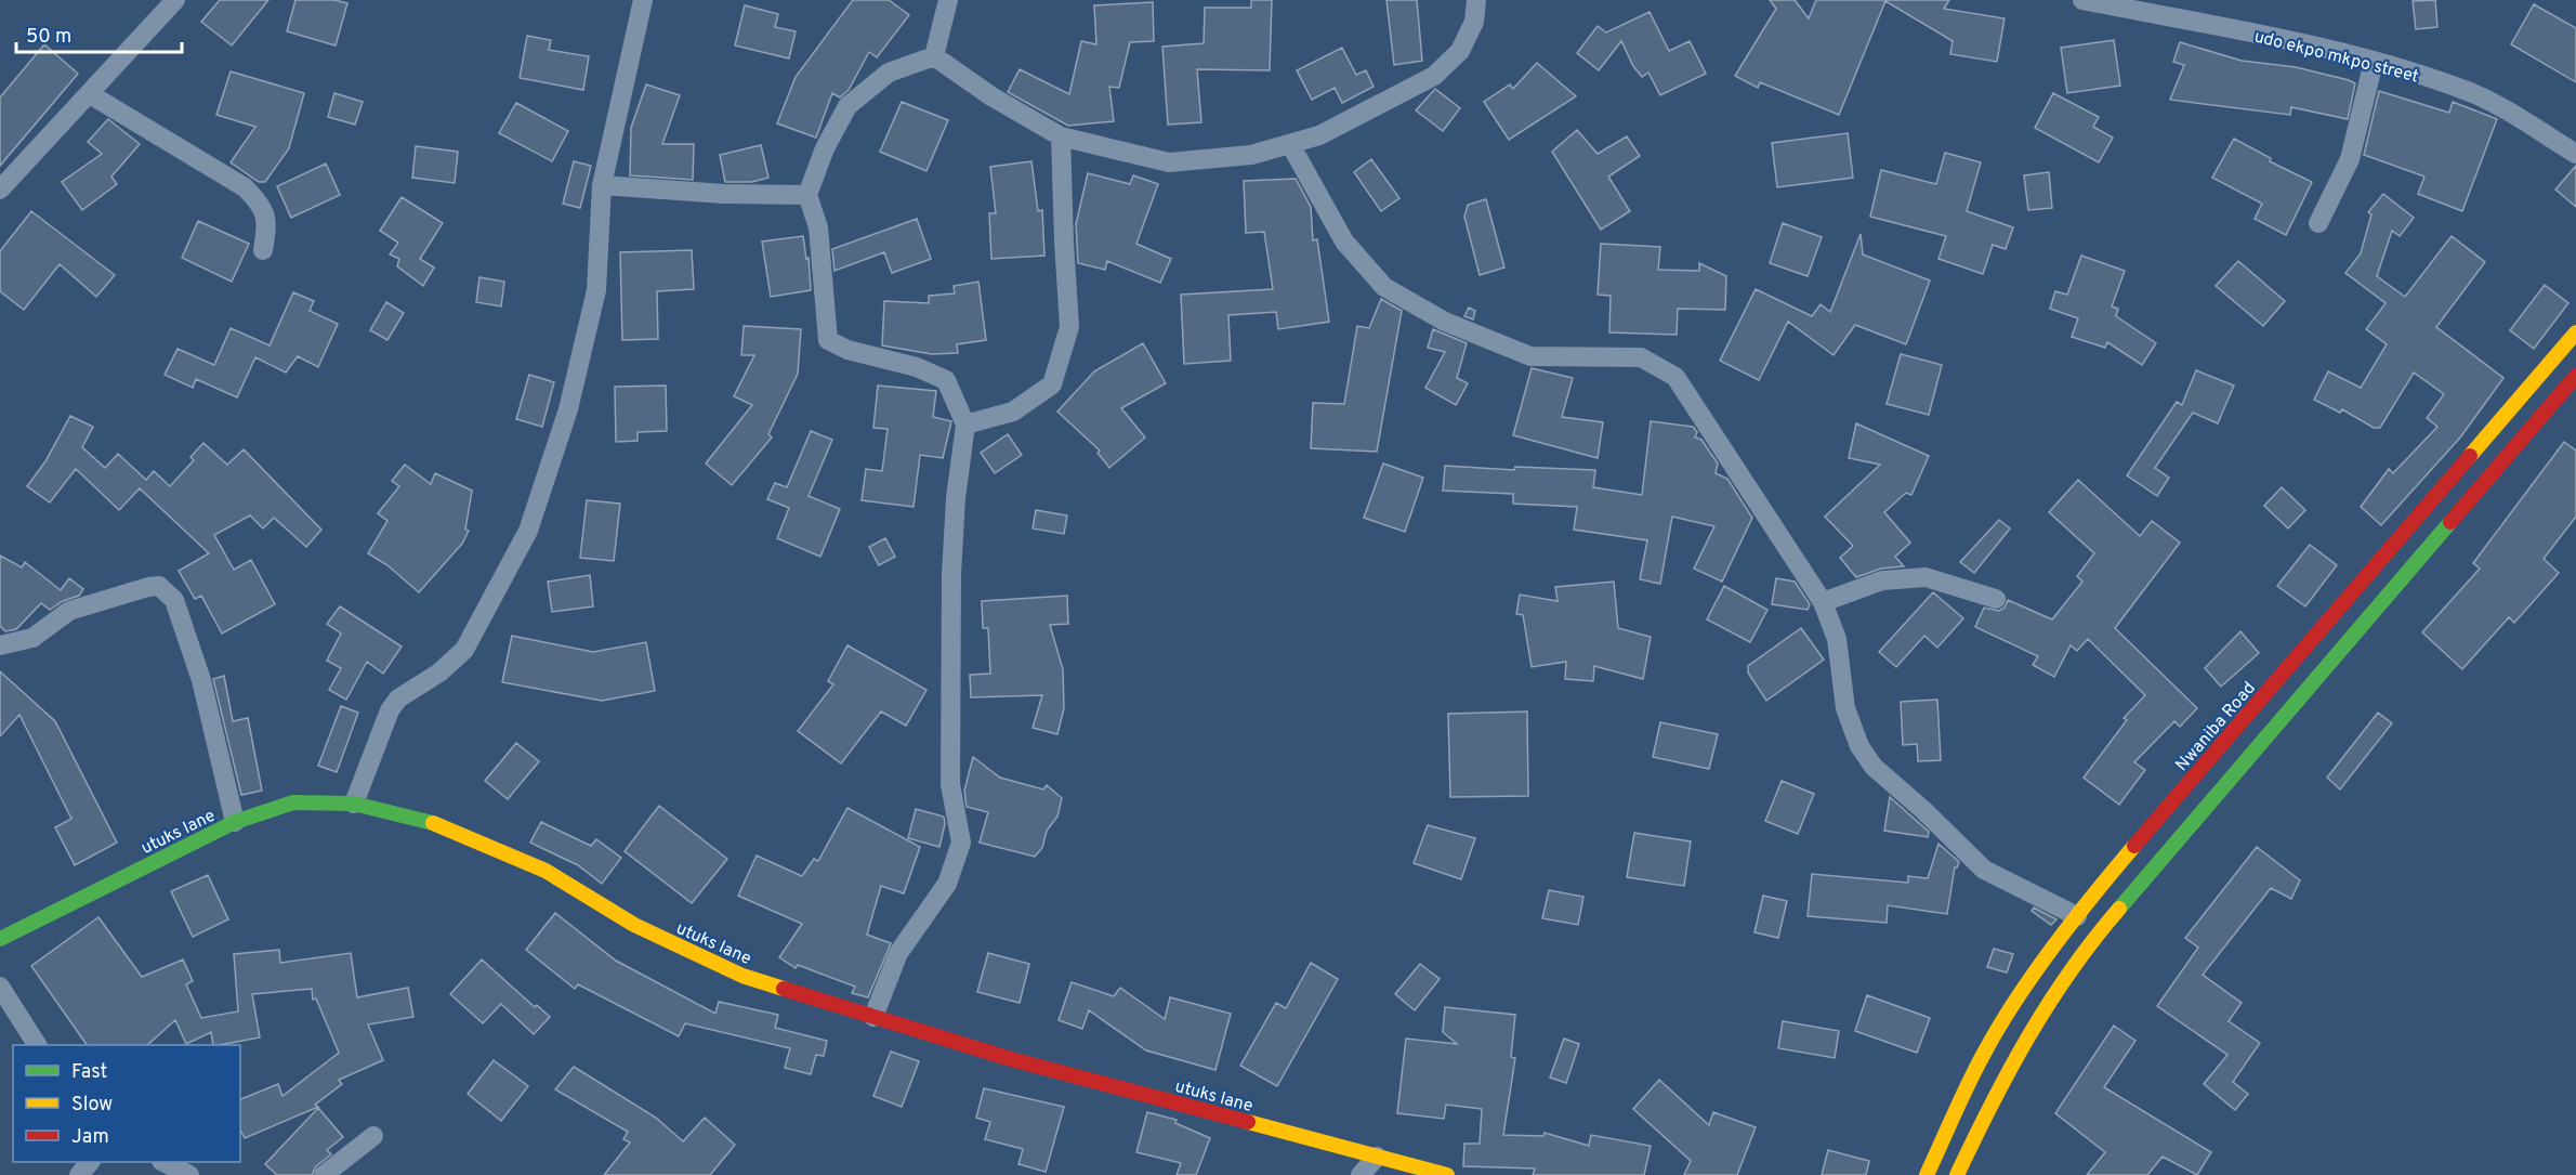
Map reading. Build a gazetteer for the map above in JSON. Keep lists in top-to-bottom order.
{
  "streets": {
    "main road": ["Nwaniba Road", "utuks lane"],
    "street": ["udo ekpo mkpo street"]
  },
  "legend": ["Fast", "Slow", "Jam"],
  "scale_bar": "50 m"
}
